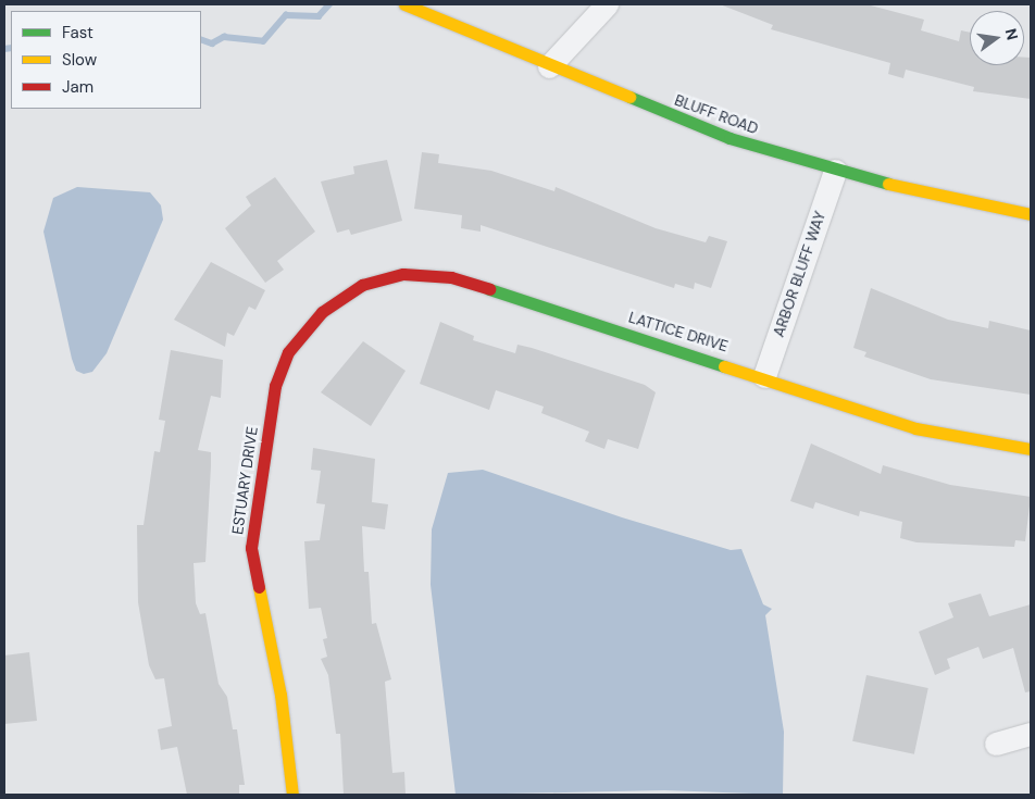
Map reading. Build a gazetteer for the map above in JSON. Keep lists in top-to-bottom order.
{
  "streets": {
    "street": [
      "BLUFF ROAD",
      "ARBOR BLUFF WAY",
      "LATTICE DRIVE",
      "ESTUARY DRIVE"
    ]
  },
  "crossings": [
    ["BLUFF ROAD", "ARBOR BLUFF WAY"],
    ["ARBOR BLUFF WAY", "LATTICE DRIVE"],
    ["LATTICE DRIVE", "ESTUARY DRIVE"]
  ],
  "legend": ["Fast", "Slow", "Jam"],
  "north": "right"
}
